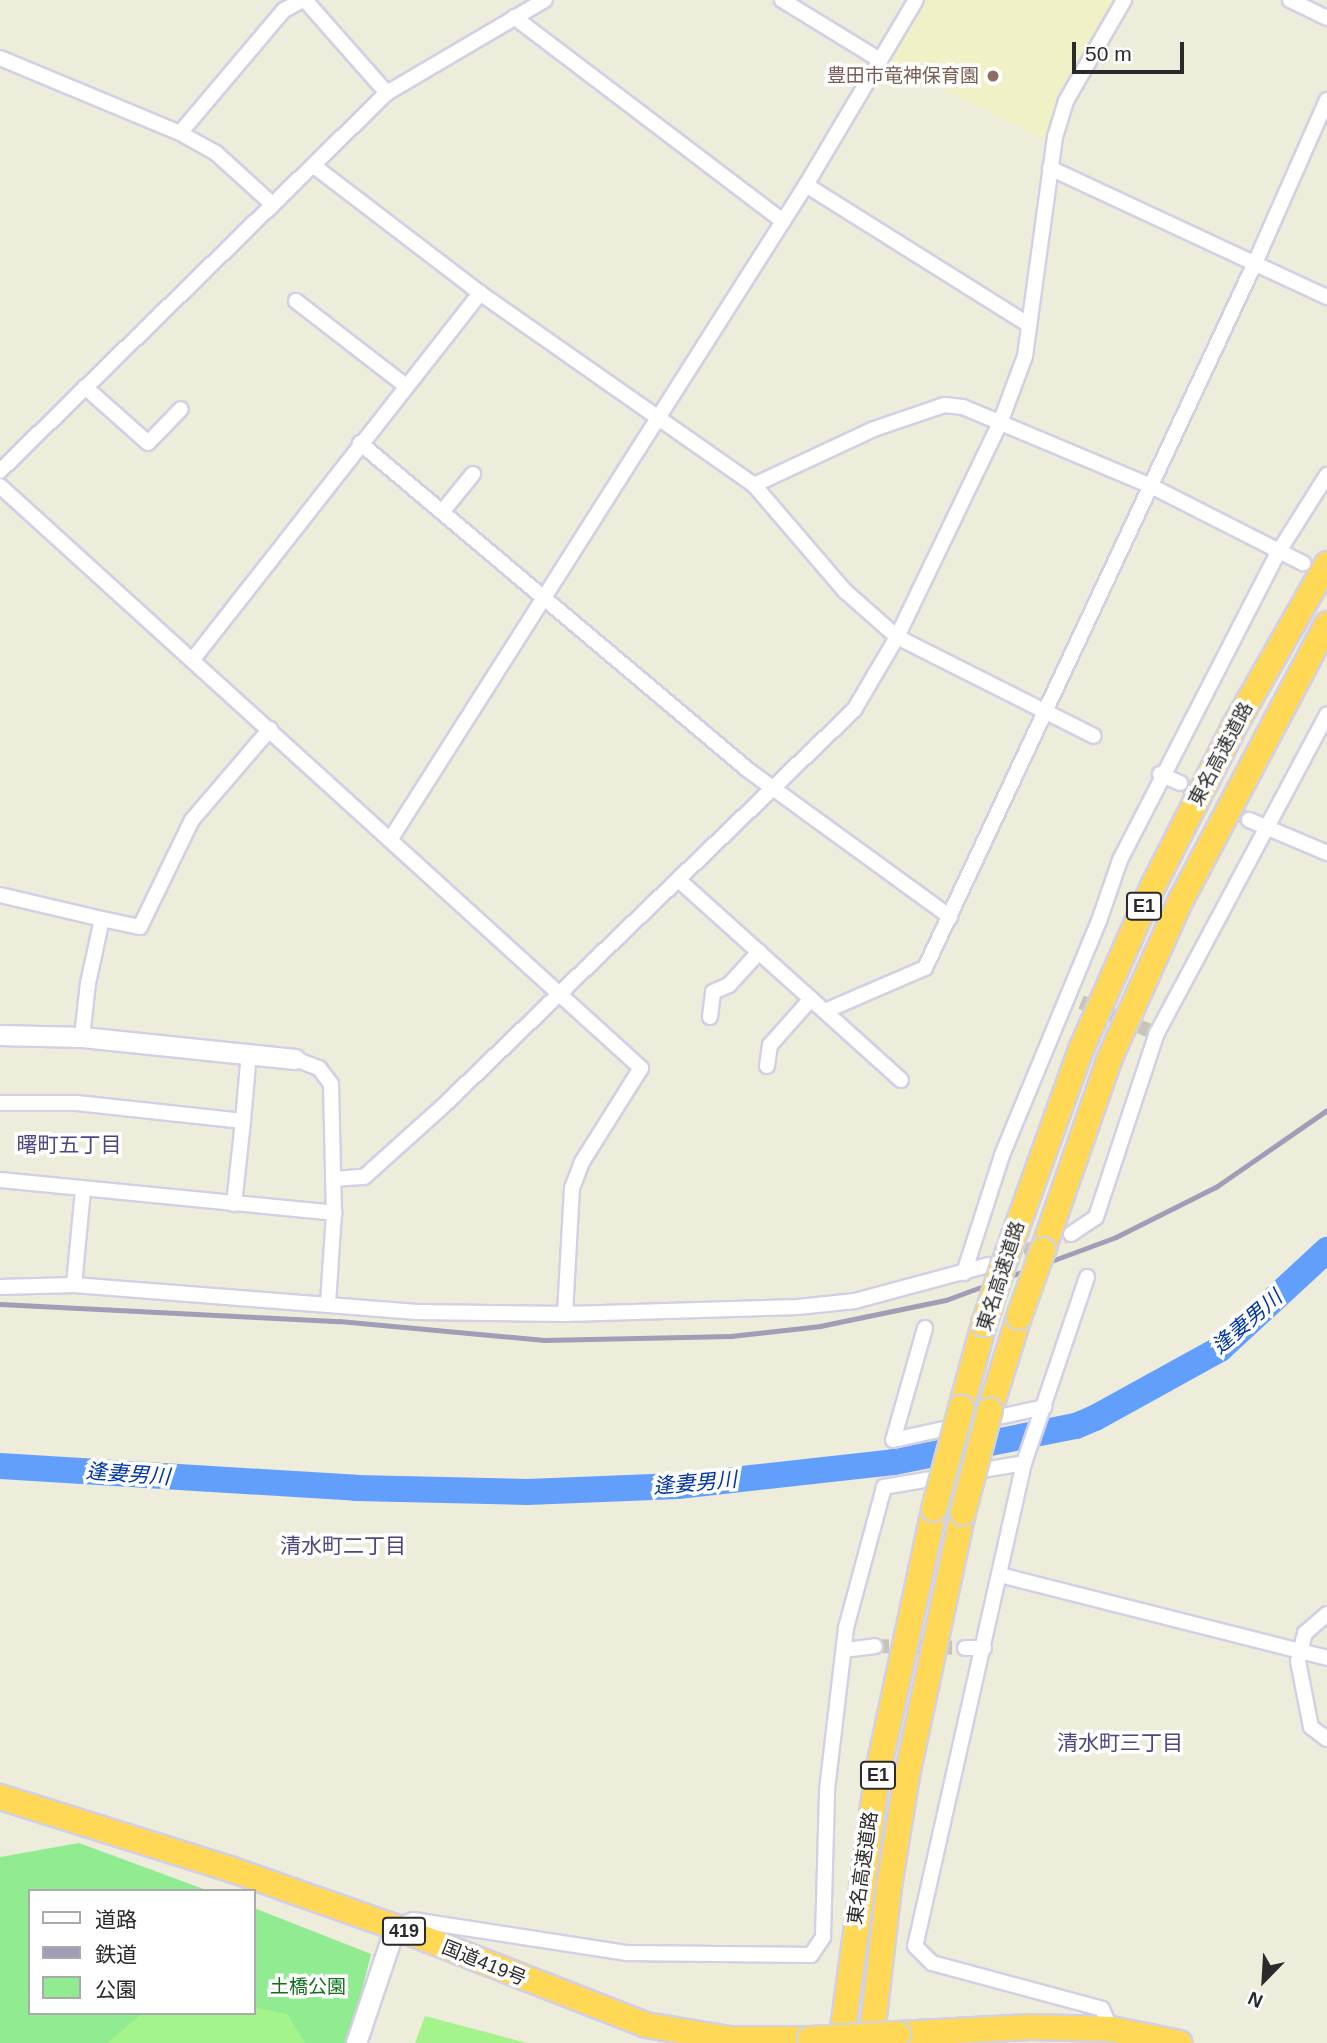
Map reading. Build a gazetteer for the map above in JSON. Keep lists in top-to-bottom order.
{
  "streets": {
    "highway": [
      "東名高速道路",
      "E1",
      "419",
      "国道419号"
    ]
  },
  "districts": ["曙町五丁目", "清水町二丁目", "清水町三丁目"],
  "water": ["逢妻男川"],
  "parks": ["土橋公園"],
  "places": ["豊田市竜神保育園"],
  "legend": ["道路", "鉄道", "公園"],
  "scale_bar": "50 m",
  "north": "bottom left"
}
